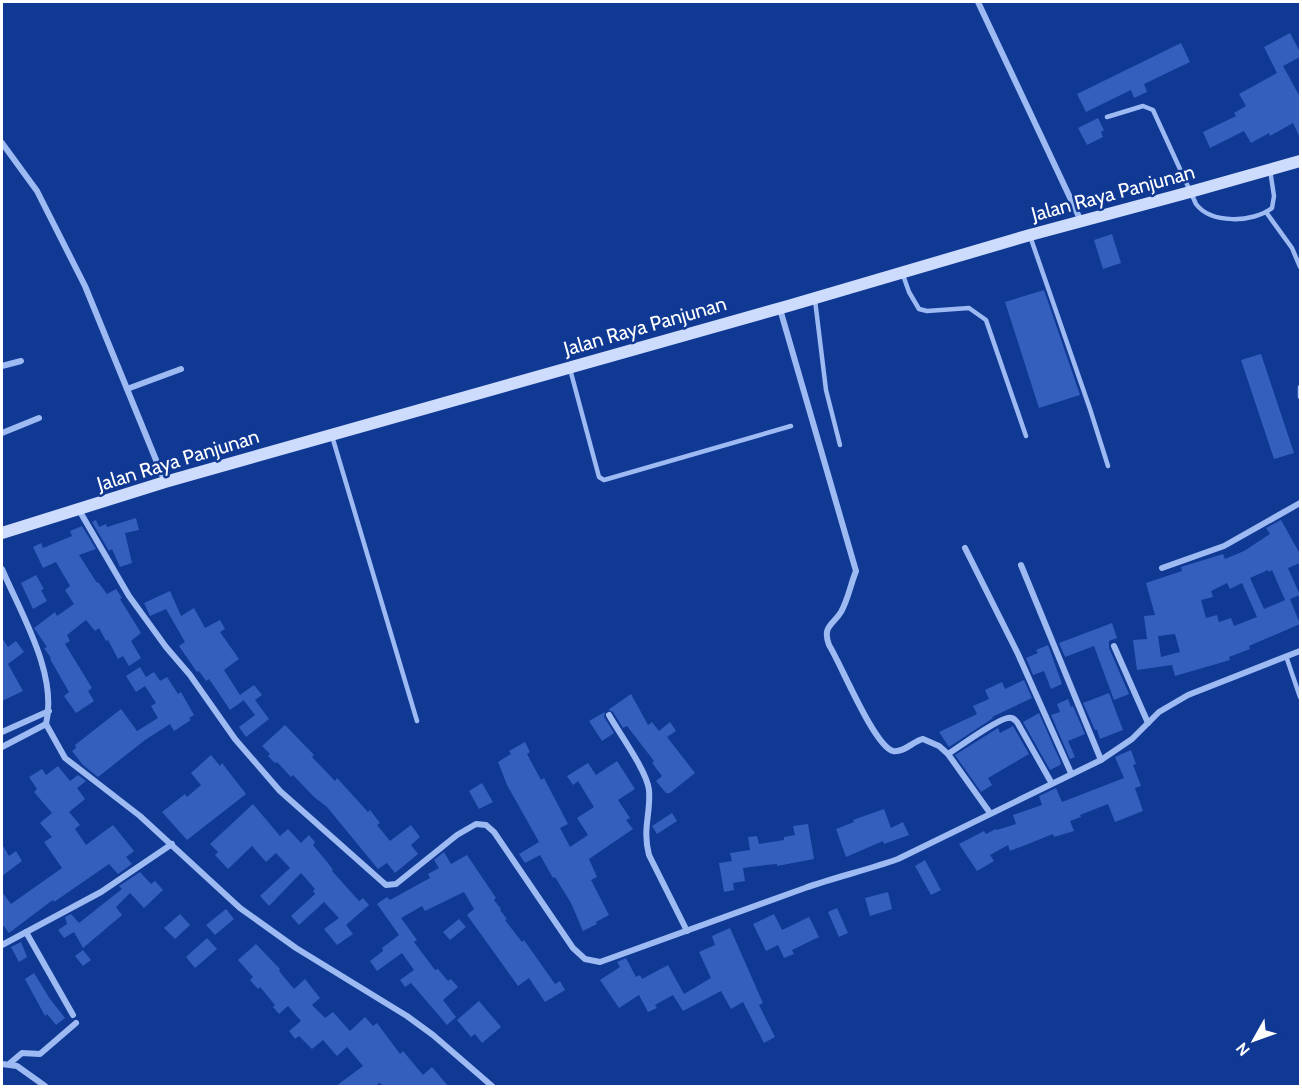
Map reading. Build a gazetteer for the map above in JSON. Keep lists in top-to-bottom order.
{
  "streets": {
    "main road": ["Jalan Raya Panjunan"]
  },
  "north": "bottom left"
}
